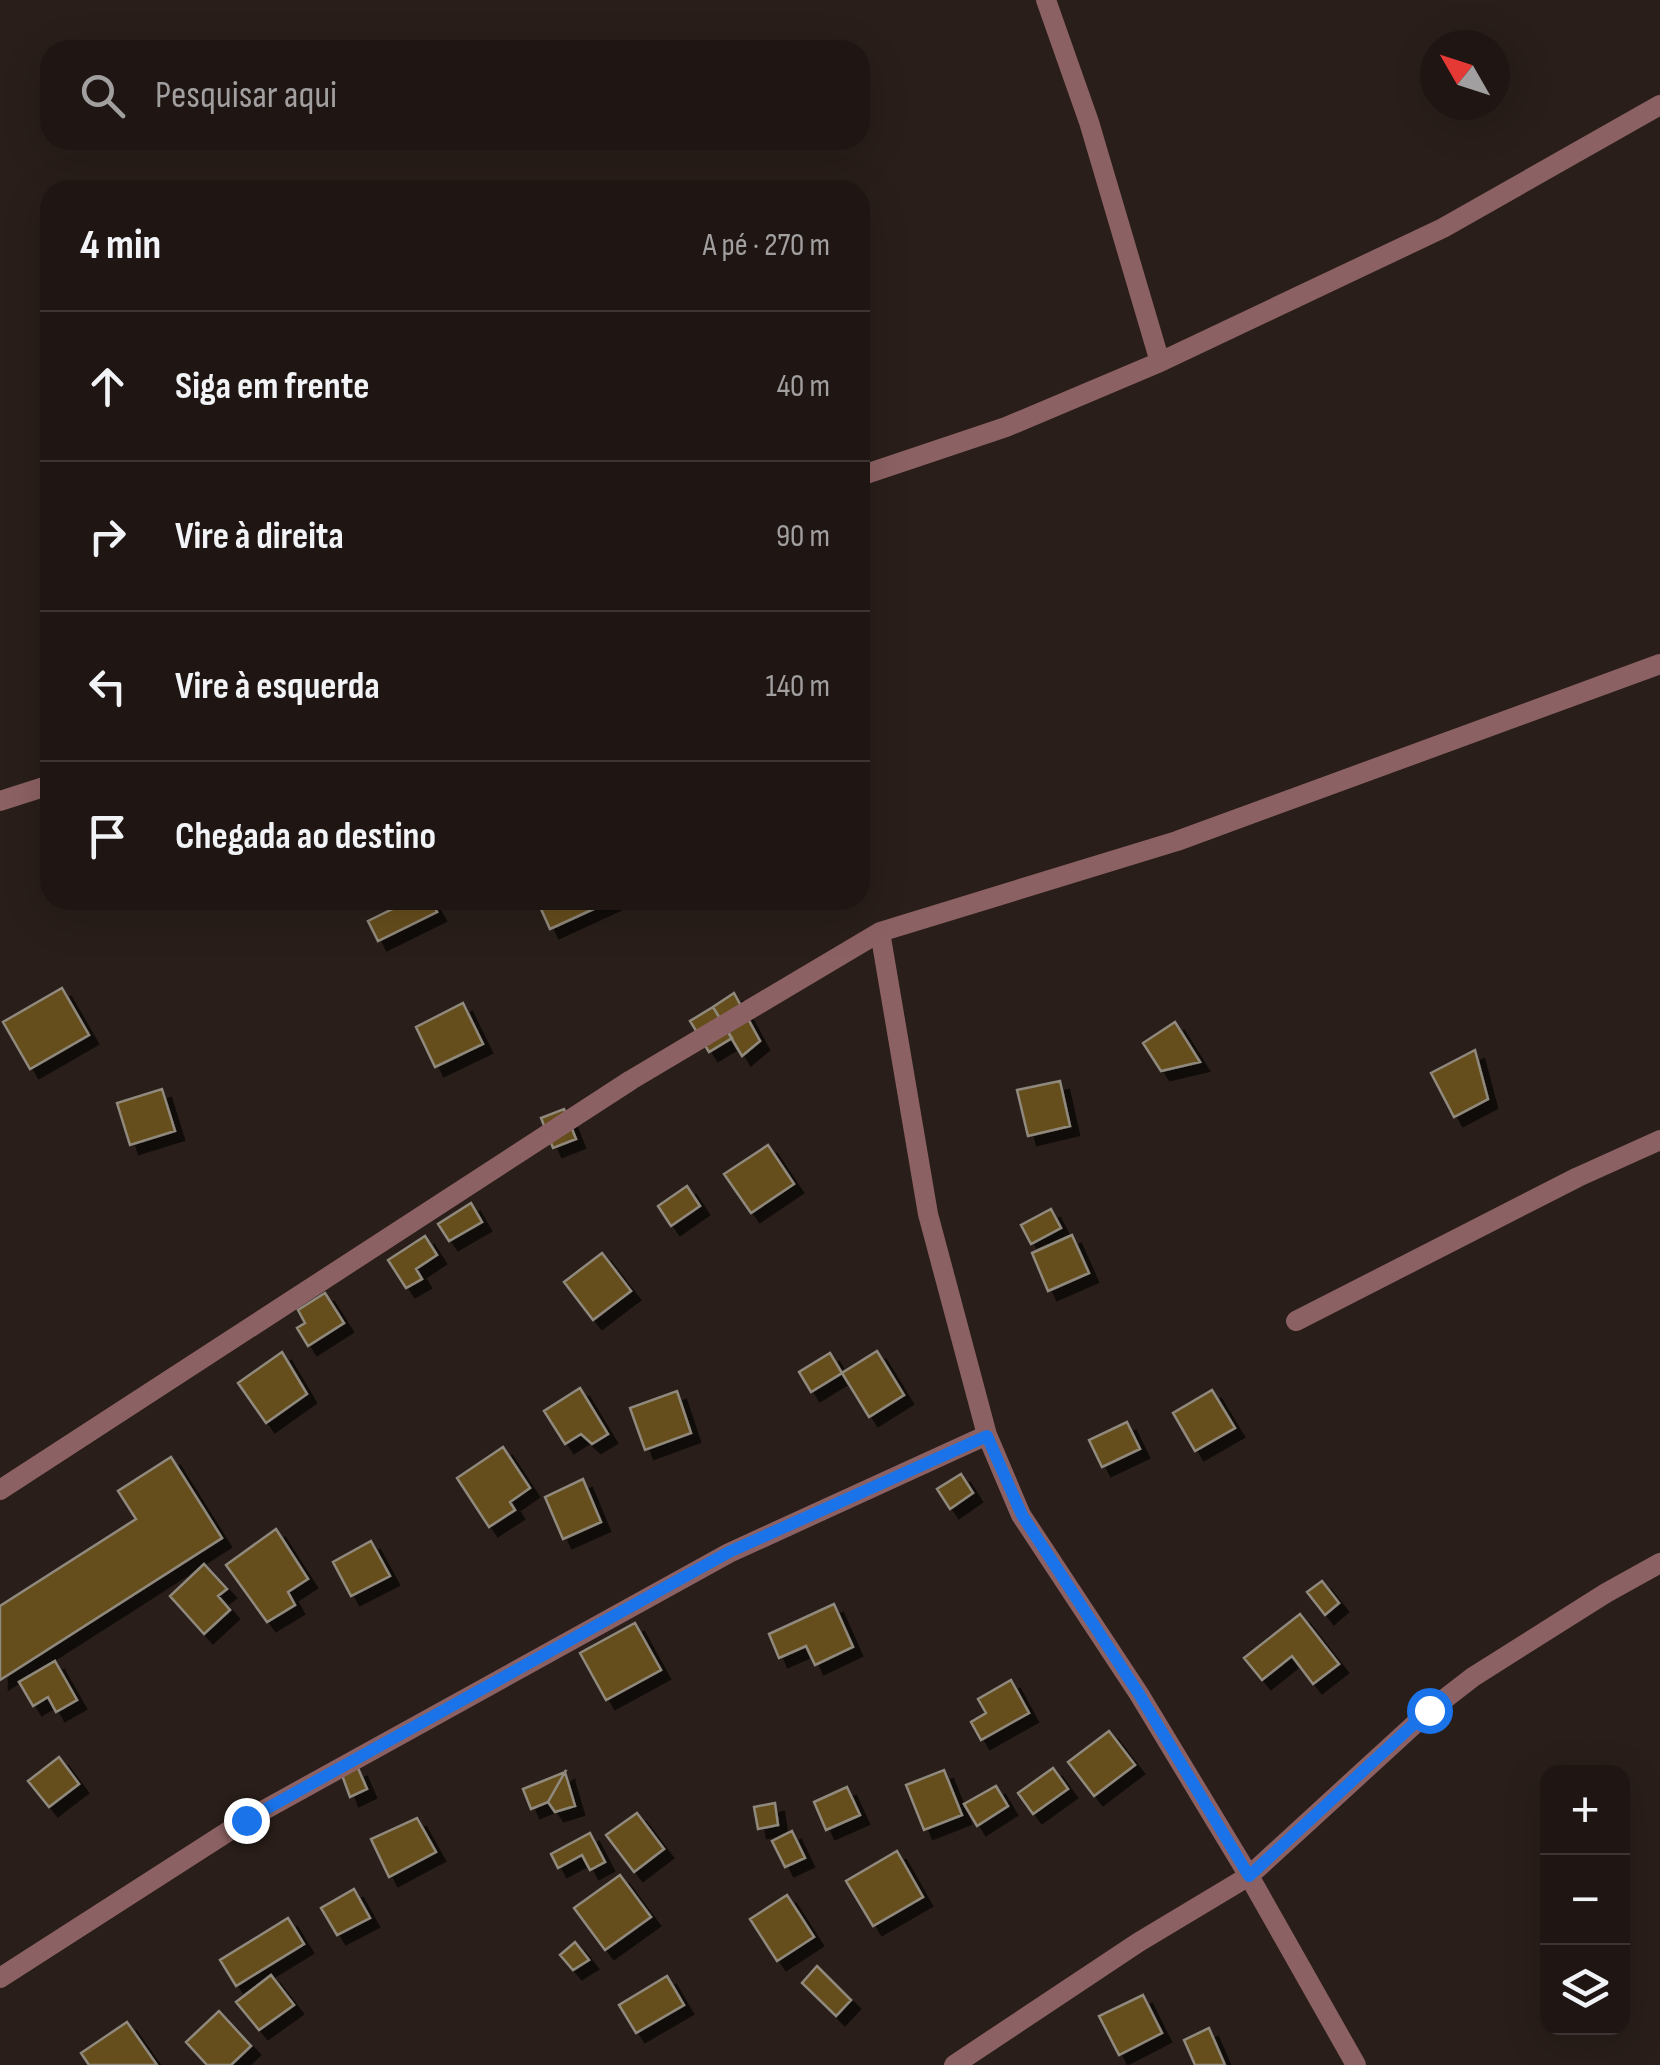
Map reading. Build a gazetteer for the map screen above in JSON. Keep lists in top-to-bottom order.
{
  "north": "top left",
  "page": {
    "search": "Pesquisar aqui",
    "heading": ["4 min", "A pé · 270 m"],
    "list": [
      ["Siga em frente", "40 m"],
      ["Vire à direita", "90 m"],
      ["Vire à esquerda", "140 m"],
      "Chegada ao destino"
    ],
    "map_buttons": ["+", "−"]
  }
}
